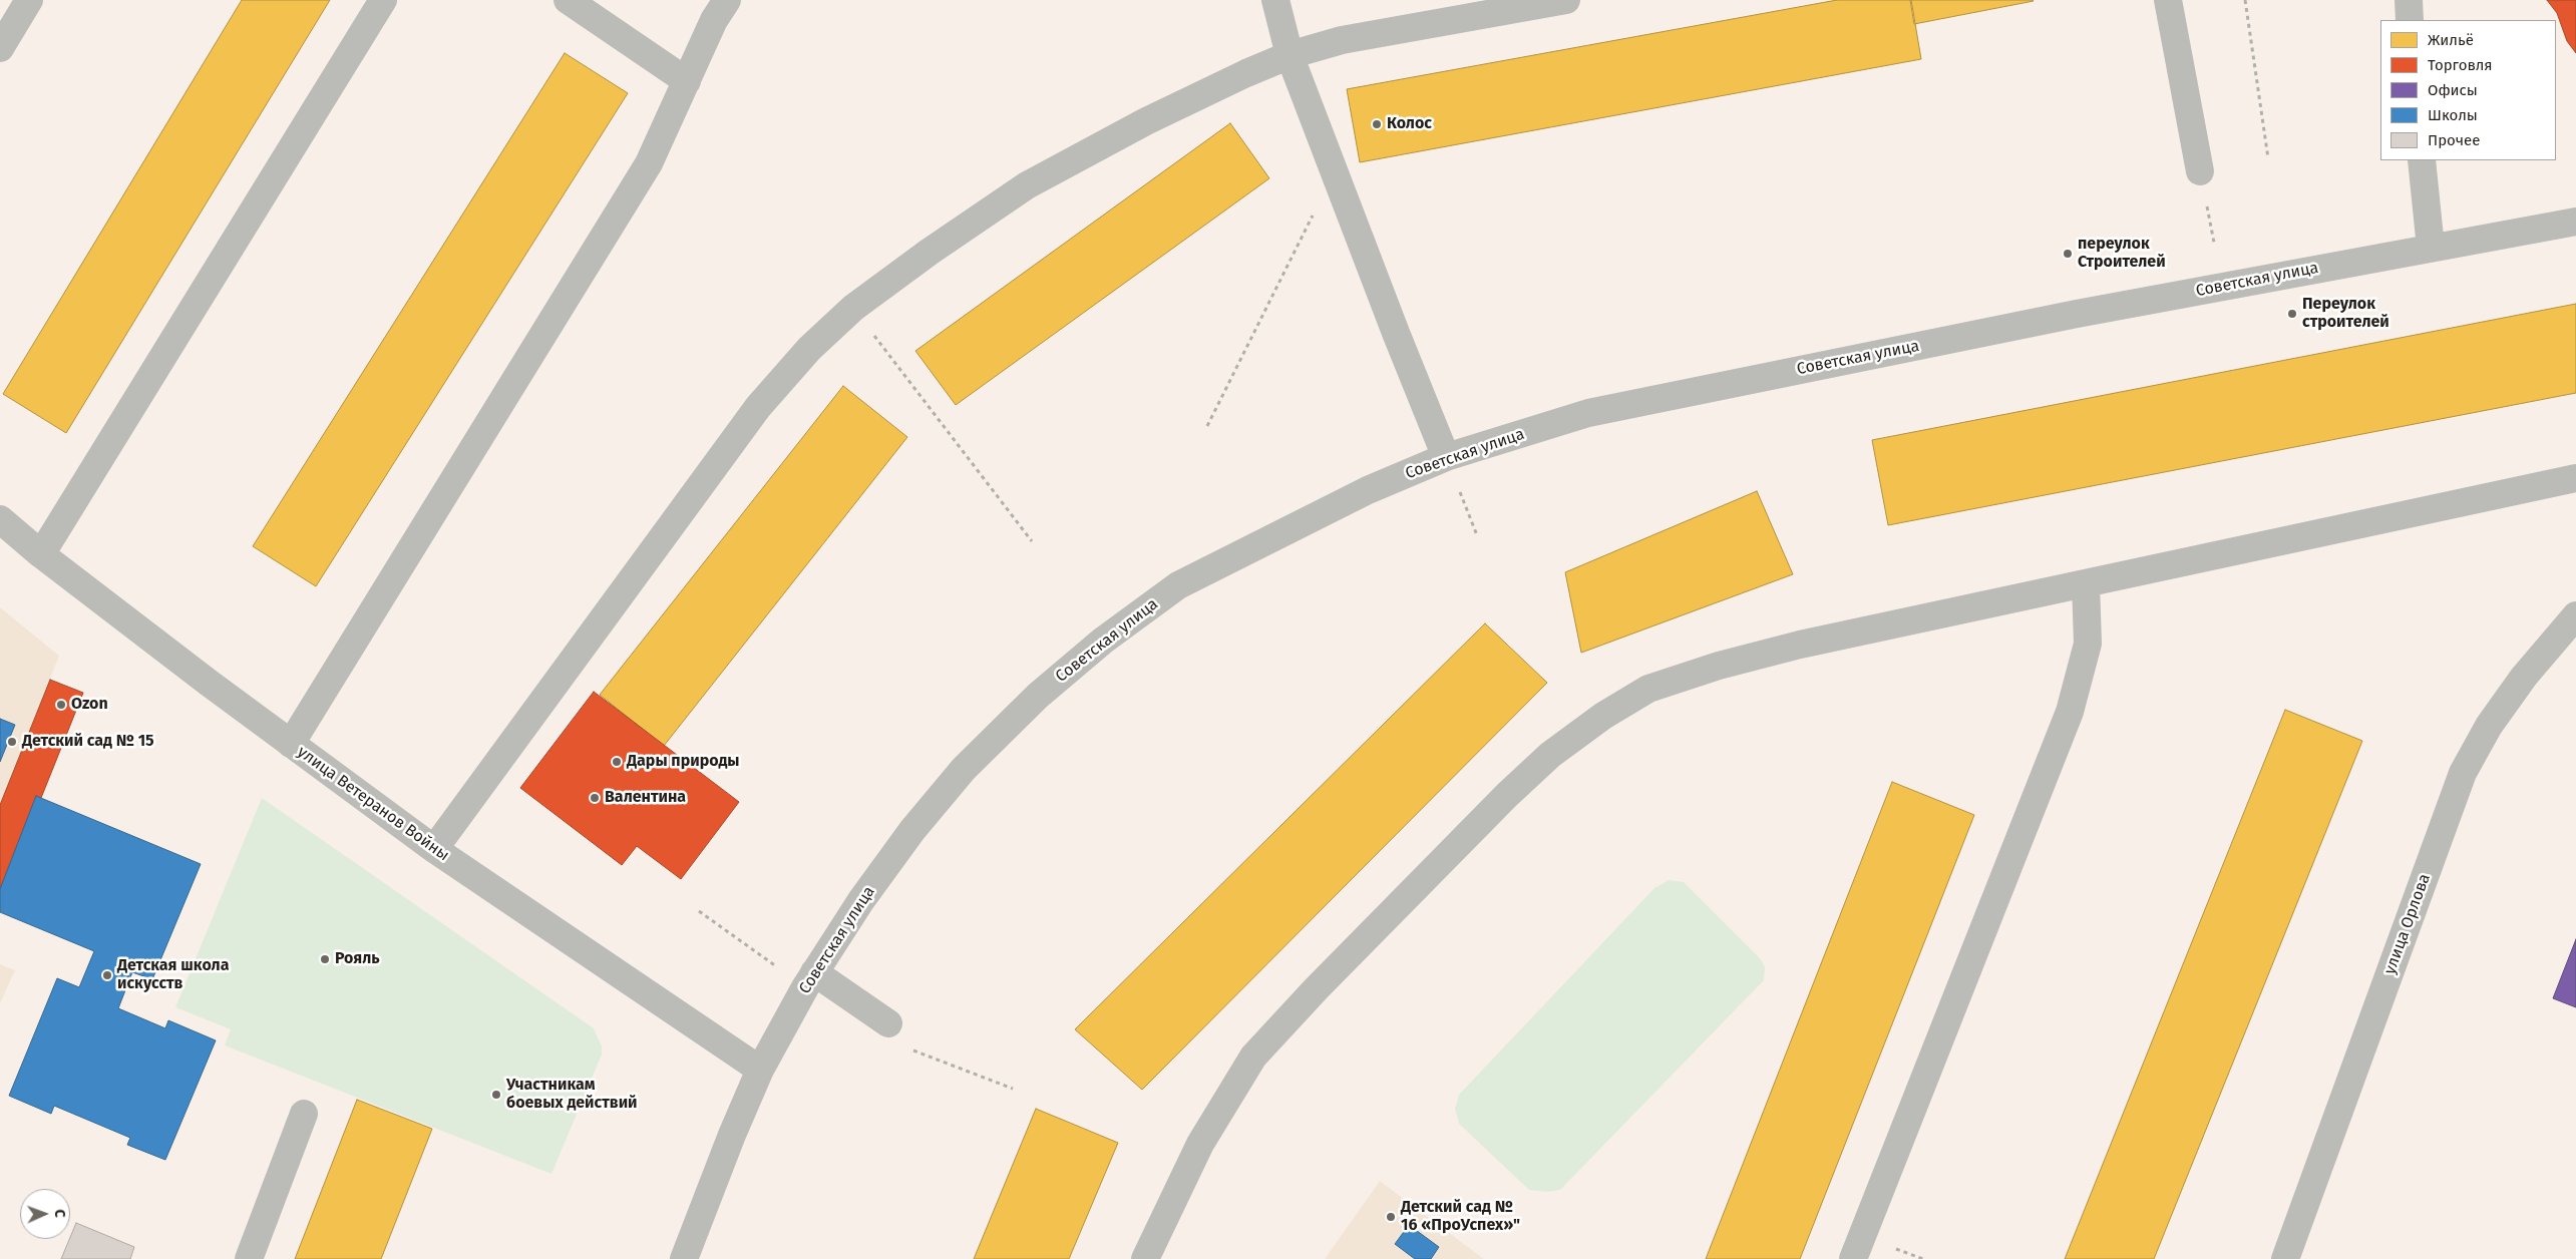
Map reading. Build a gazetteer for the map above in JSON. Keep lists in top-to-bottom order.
{
  "streets": {
    "street": ["Советская улица", "улица Ветеранов Войны", "улица Орлова"]
  },
  "crossings": [
    ["Советская улица", "улица Ветеранов Войны"]
  ],
  "places": [
    "Колос",
    "переулок Строителей",
    "Переулок строителей",
    "Ozon",
    "Детский сад № 15",
    "Дары природы",
    "Валентина",
    "Рояль",
    "Детская школа искусств",
    "Участникам боевых действий",
    "Детский сад № 16 «ПроУспех»\""
  ],
  "legend": [
    "Жильё",
    "Торговля",
    "Офисы",
    "Школы",
    "Прочее"
  ],
  "north": "right"
}
